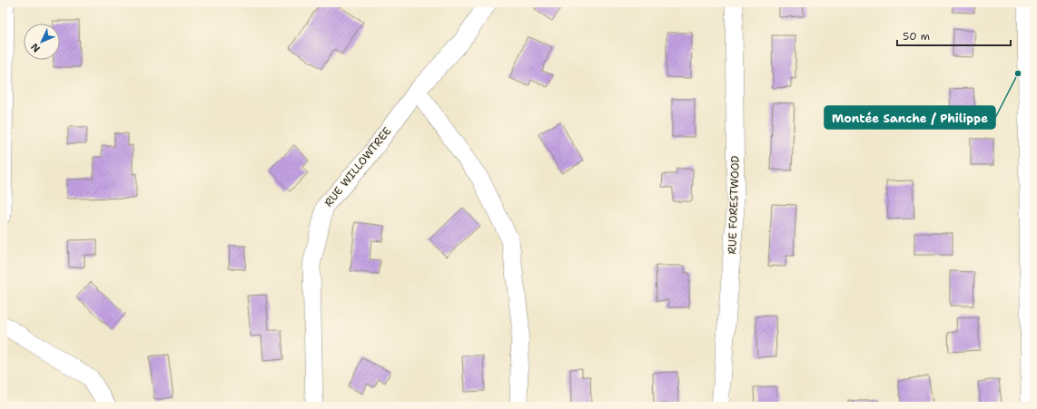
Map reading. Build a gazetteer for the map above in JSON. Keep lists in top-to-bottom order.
{
  "streets": {
    "street": ["RUE WILLOWTREE", "RUE FORESTWOOD"]
  },
  "places": ["Montée Sanche / Philippe"],
  "scale_bar": "50 m",
  "north": "bottom left"
}
